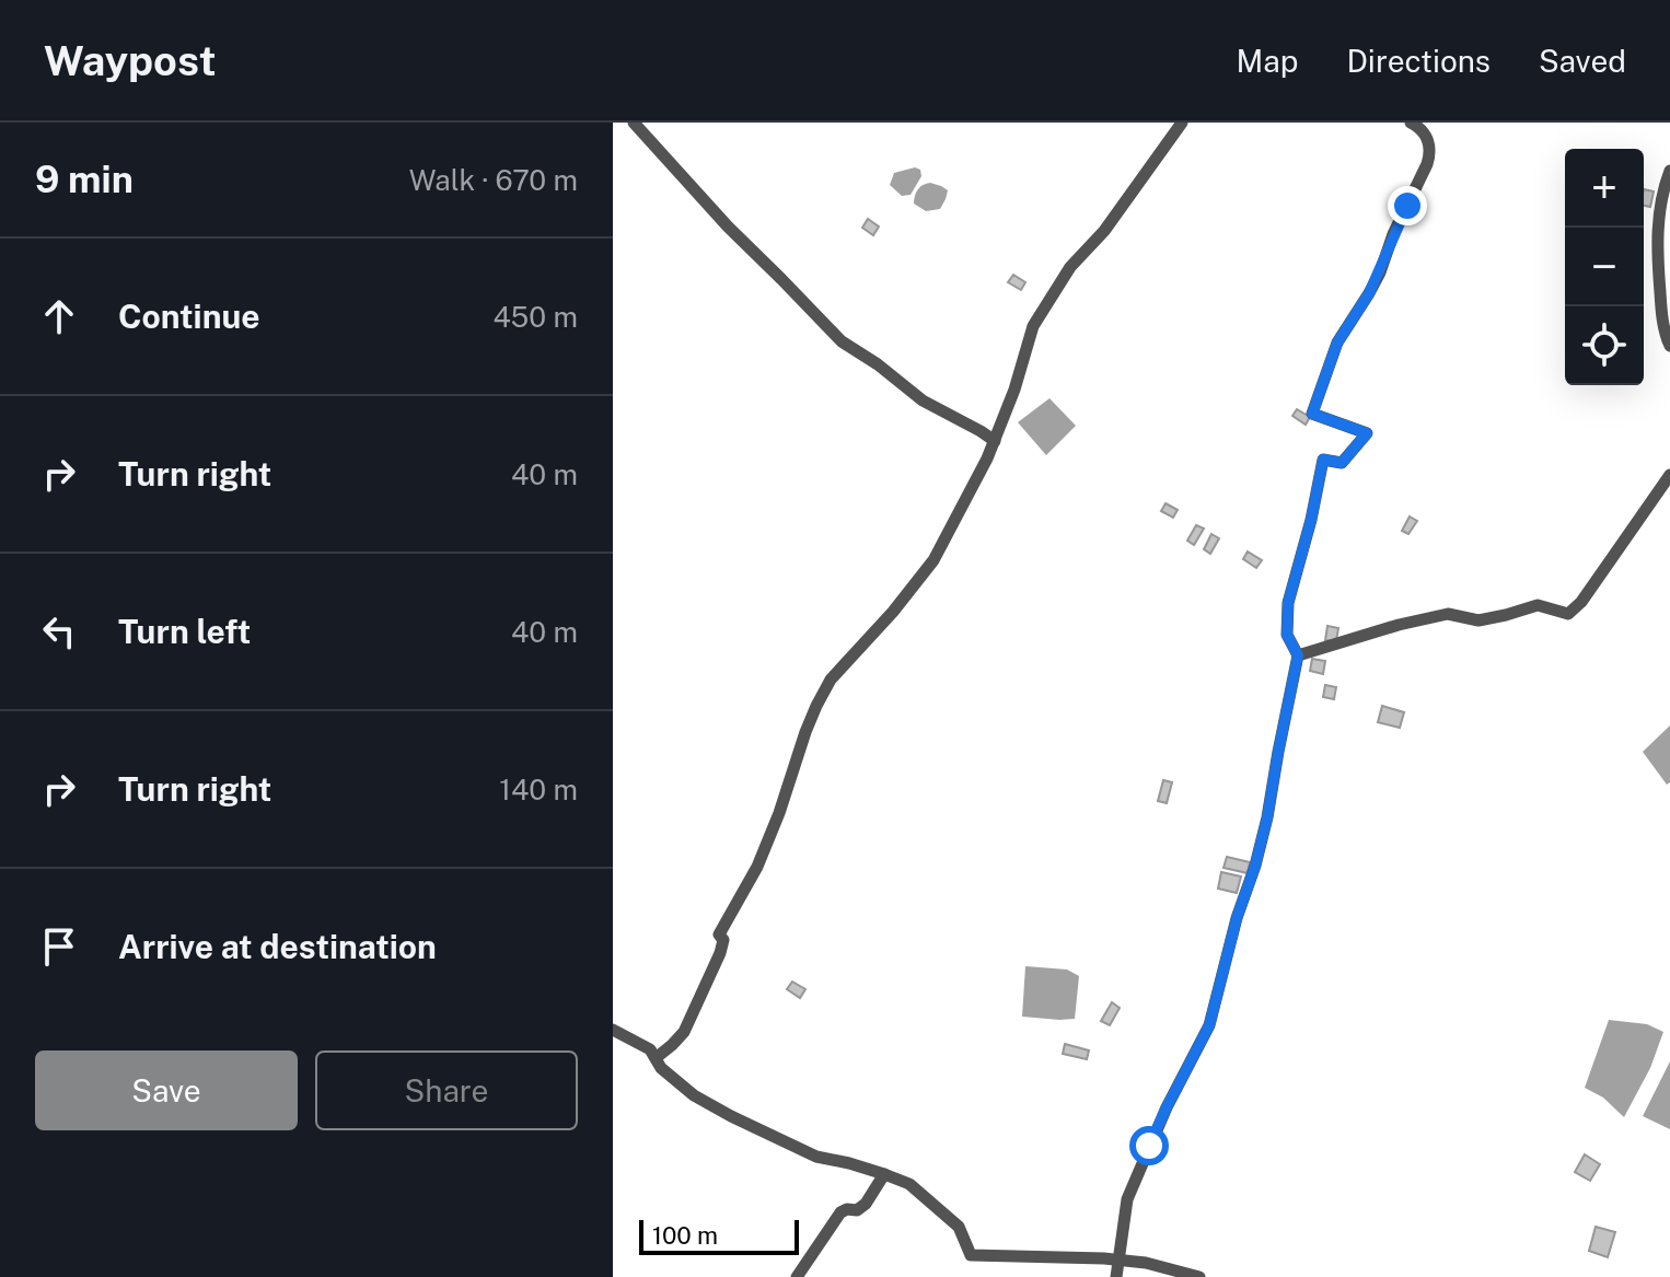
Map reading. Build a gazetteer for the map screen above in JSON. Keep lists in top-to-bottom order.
{
  "scale_bar": "100 m",
  "page": {
    "header": "Waypost",
    "nav": ["Map", "Directions", "Saved"],
    "heading": ["9 min", "Walk · 670 m"],
    "map_buttons": ["+", "−"],
    "list": [
      ["Continue", "450 m"],
      ["Turn right", "40 m"],
      ["Turn left", "40 m"],
      ["Turn right", "140 m"],
      "Arrive at destination"
    ],
    "buttons": ["Save", "Share"],
    "scale": "100 m"
  }
}
